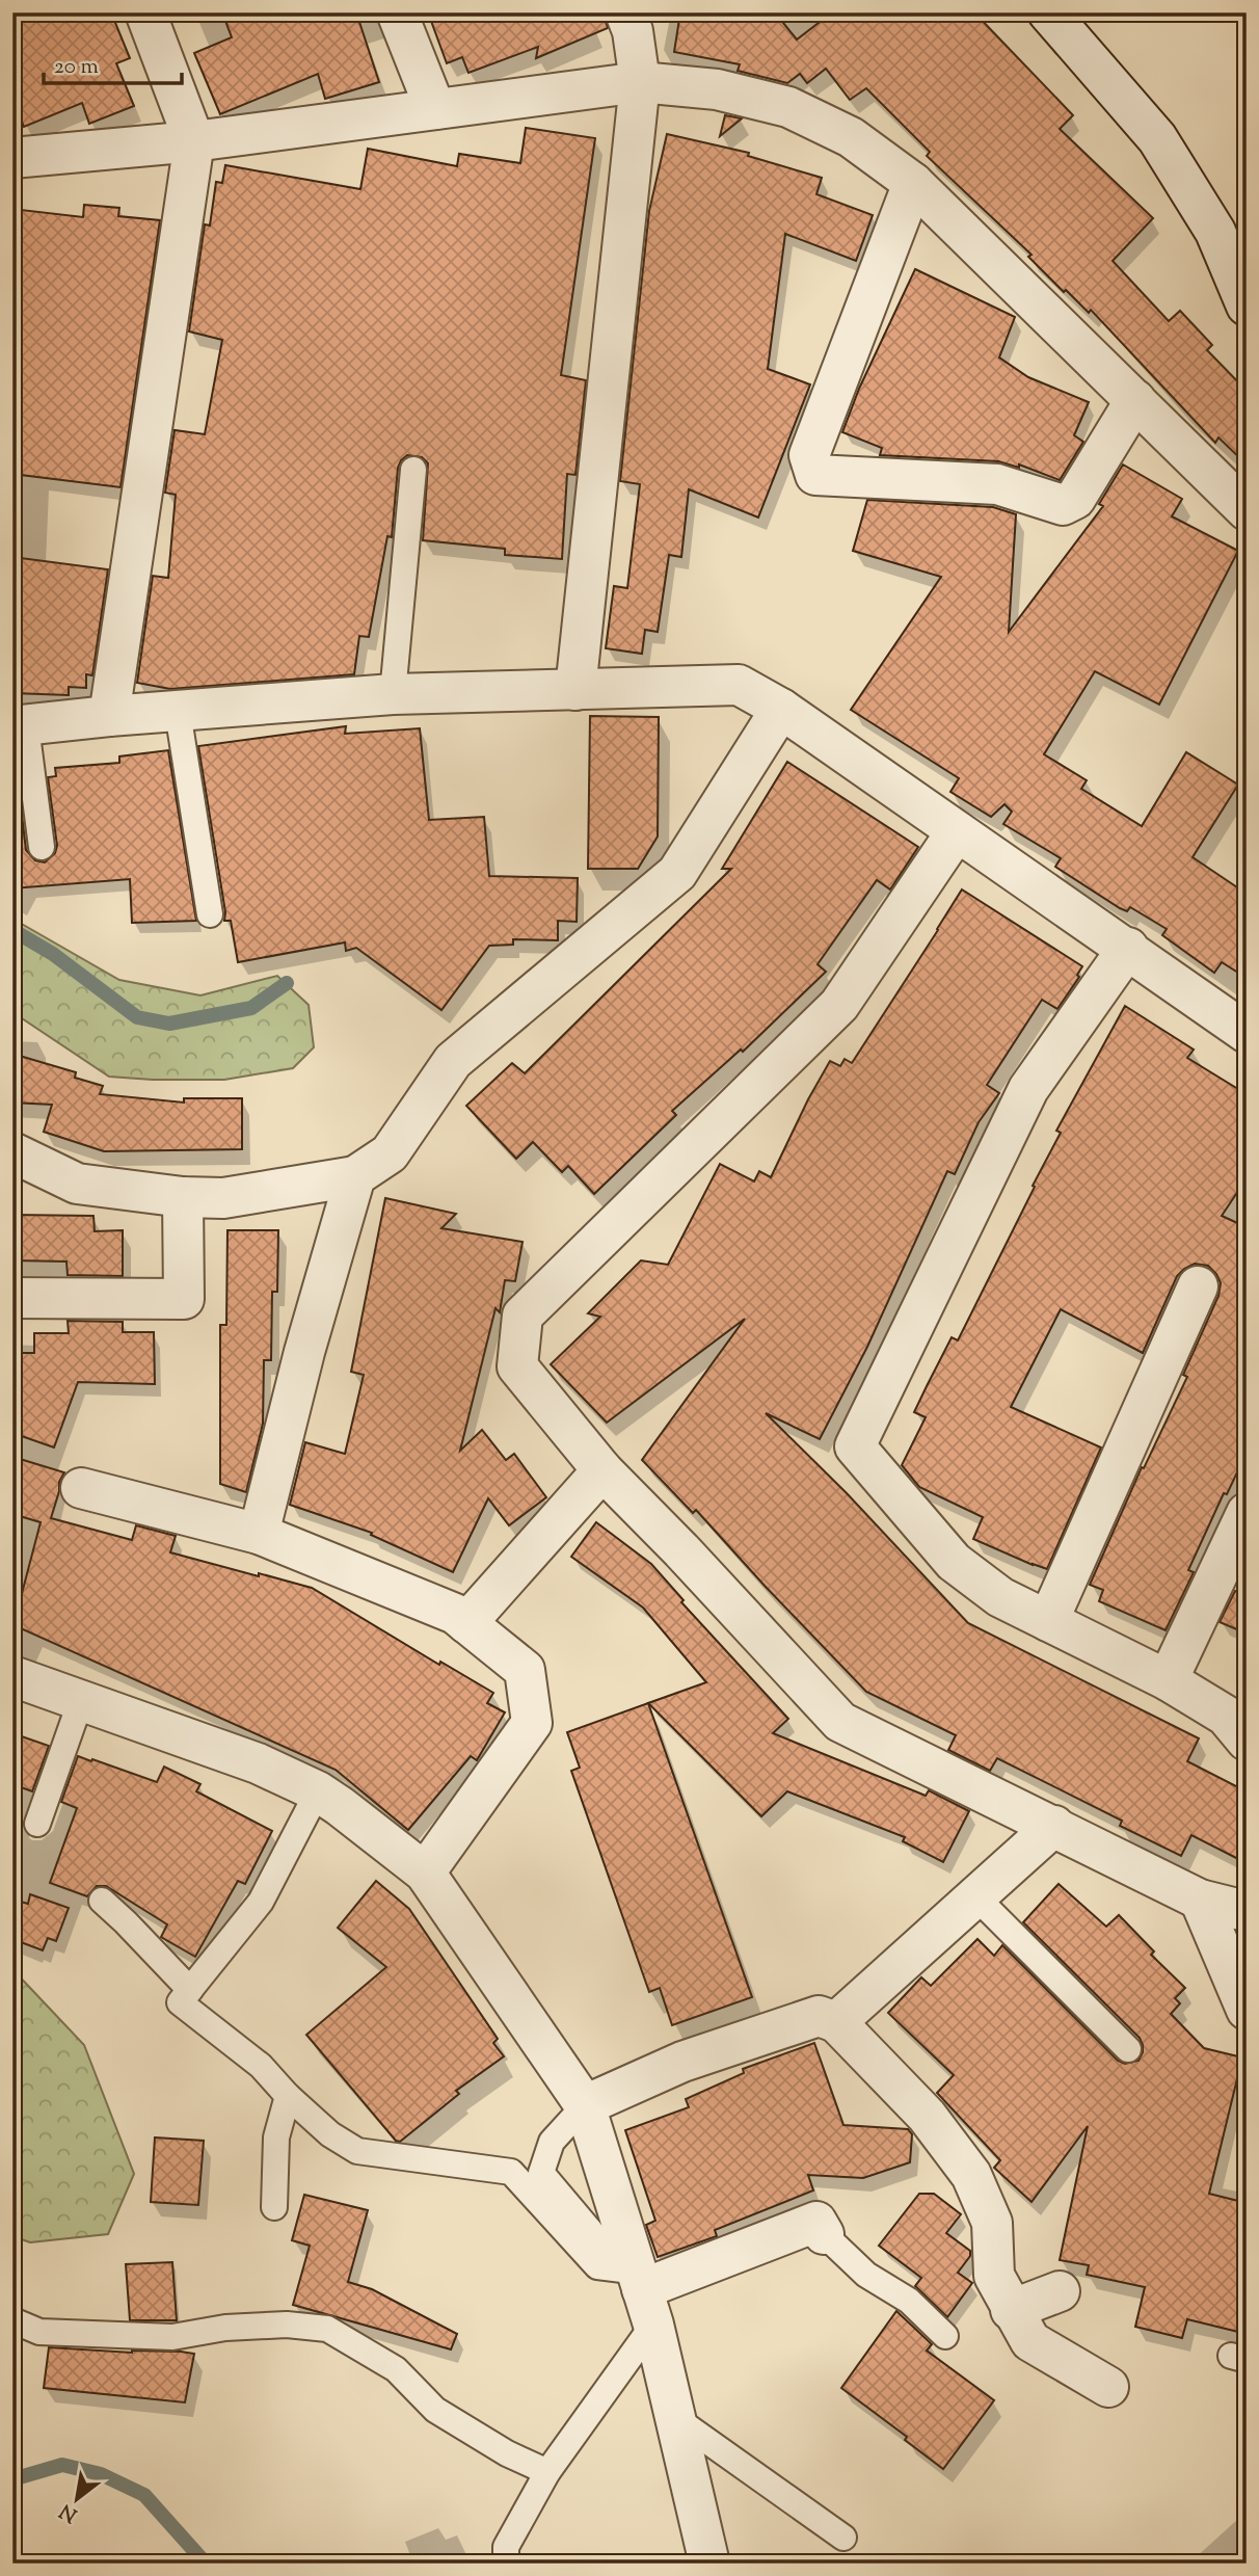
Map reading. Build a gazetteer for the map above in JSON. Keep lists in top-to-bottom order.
{
  "scale_bar": "20 m",
  "north": "bottom left"
}
